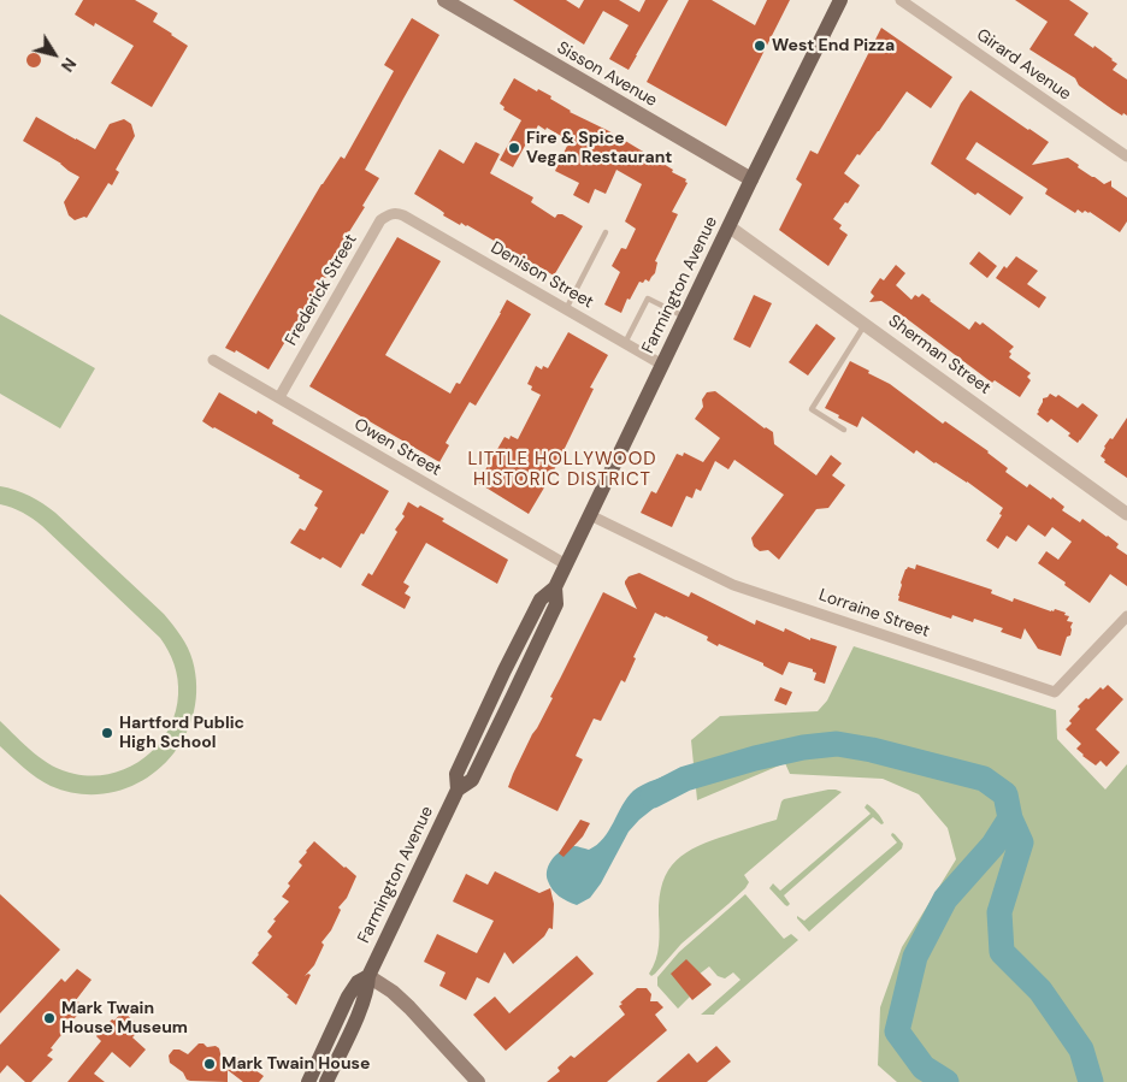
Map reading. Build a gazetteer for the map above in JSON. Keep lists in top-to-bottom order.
{
  "streets": {
    "main road": ["Sisson Avenue", "Farmington Avenue"],
    "street": [
      "Girard Avenue",
      "Denison Street",
      "Frederick Street",
      "Sherman Street",
      "Owen Street",
      "Lorraine Street"
    ]
  },
  "crossings": [
    ["Sisson Avenue", "Farmington Avenue"],
    ["Denison Street", "Farmington Avenue"],
    ["Denison Street", "Frederick Street"],
    ["Farmington Avenue", "Sherman Street"],
    ["Farmington Avenue", "Owen Street"],
    ["Farmington Avenue", "Lorraine Street"],
    ["Frederick Street", "Owen Street"]
  ],
  "districts": ["LITTLE HOLLYWOOD HISTORIC DISTRICT"],
  "places": [
    "West End Pizza",
    "Fire & Spice Vegan Restaurant",
    "Hartford Public High School",
    "Mark Twain House Museum",
    "Mark Twain House"
  ],
  "north": "bottom right"
}
